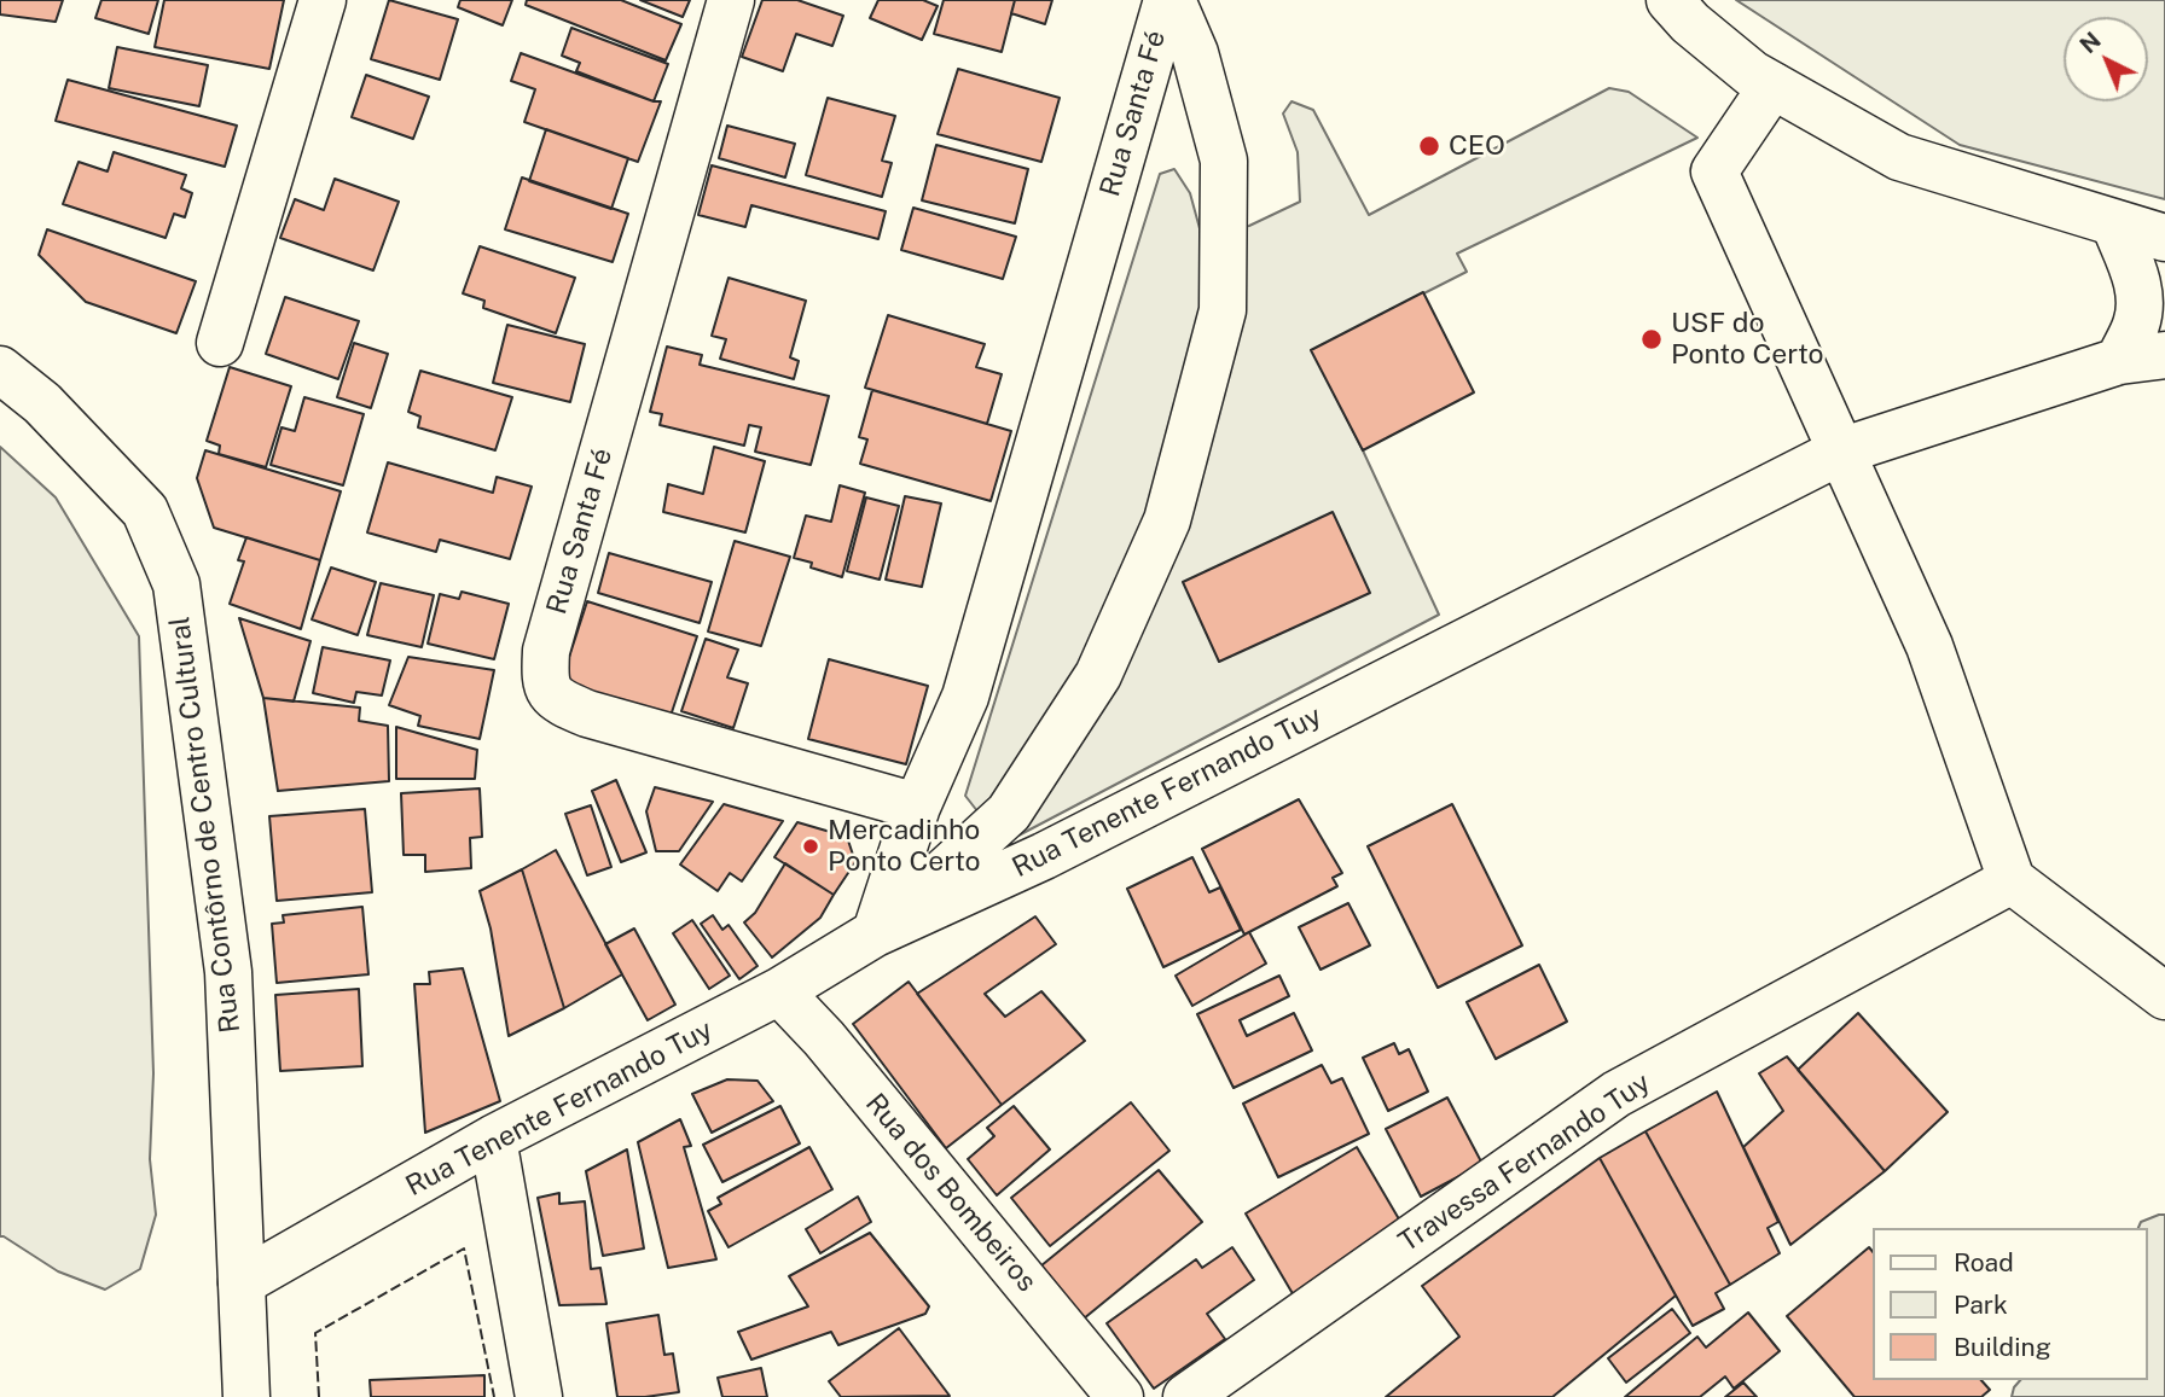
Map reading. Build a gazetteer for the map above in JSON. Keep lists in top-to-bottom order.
{
  "streets": {
    "street": [
      "Rua Santa Fé",
      "Rua Tenente Fernando Tuy",
      "Rua Contôrno de Centro Cultural",
      "Travessa Fernando Tuy",
      "Rua dos Bombeiros"
    ]
  },
  "crossings": [
    ["Rua Santa Fé", "Rua Tenente Fernando Tuy"],
    ["Rua Tenente Fernando Tuy", "Rua Contôrno de Centro Cultural"],
    ["Rua Tenente Fernando Tuy", "Rua dos Bombeiros"]
  ],
  "places": ["CEO", "USF do Ponto Certo", "Mercadinho Ponto Certo"],
  "legend": ["Road", "Park", "Building"],
  "north": "top left"
}
